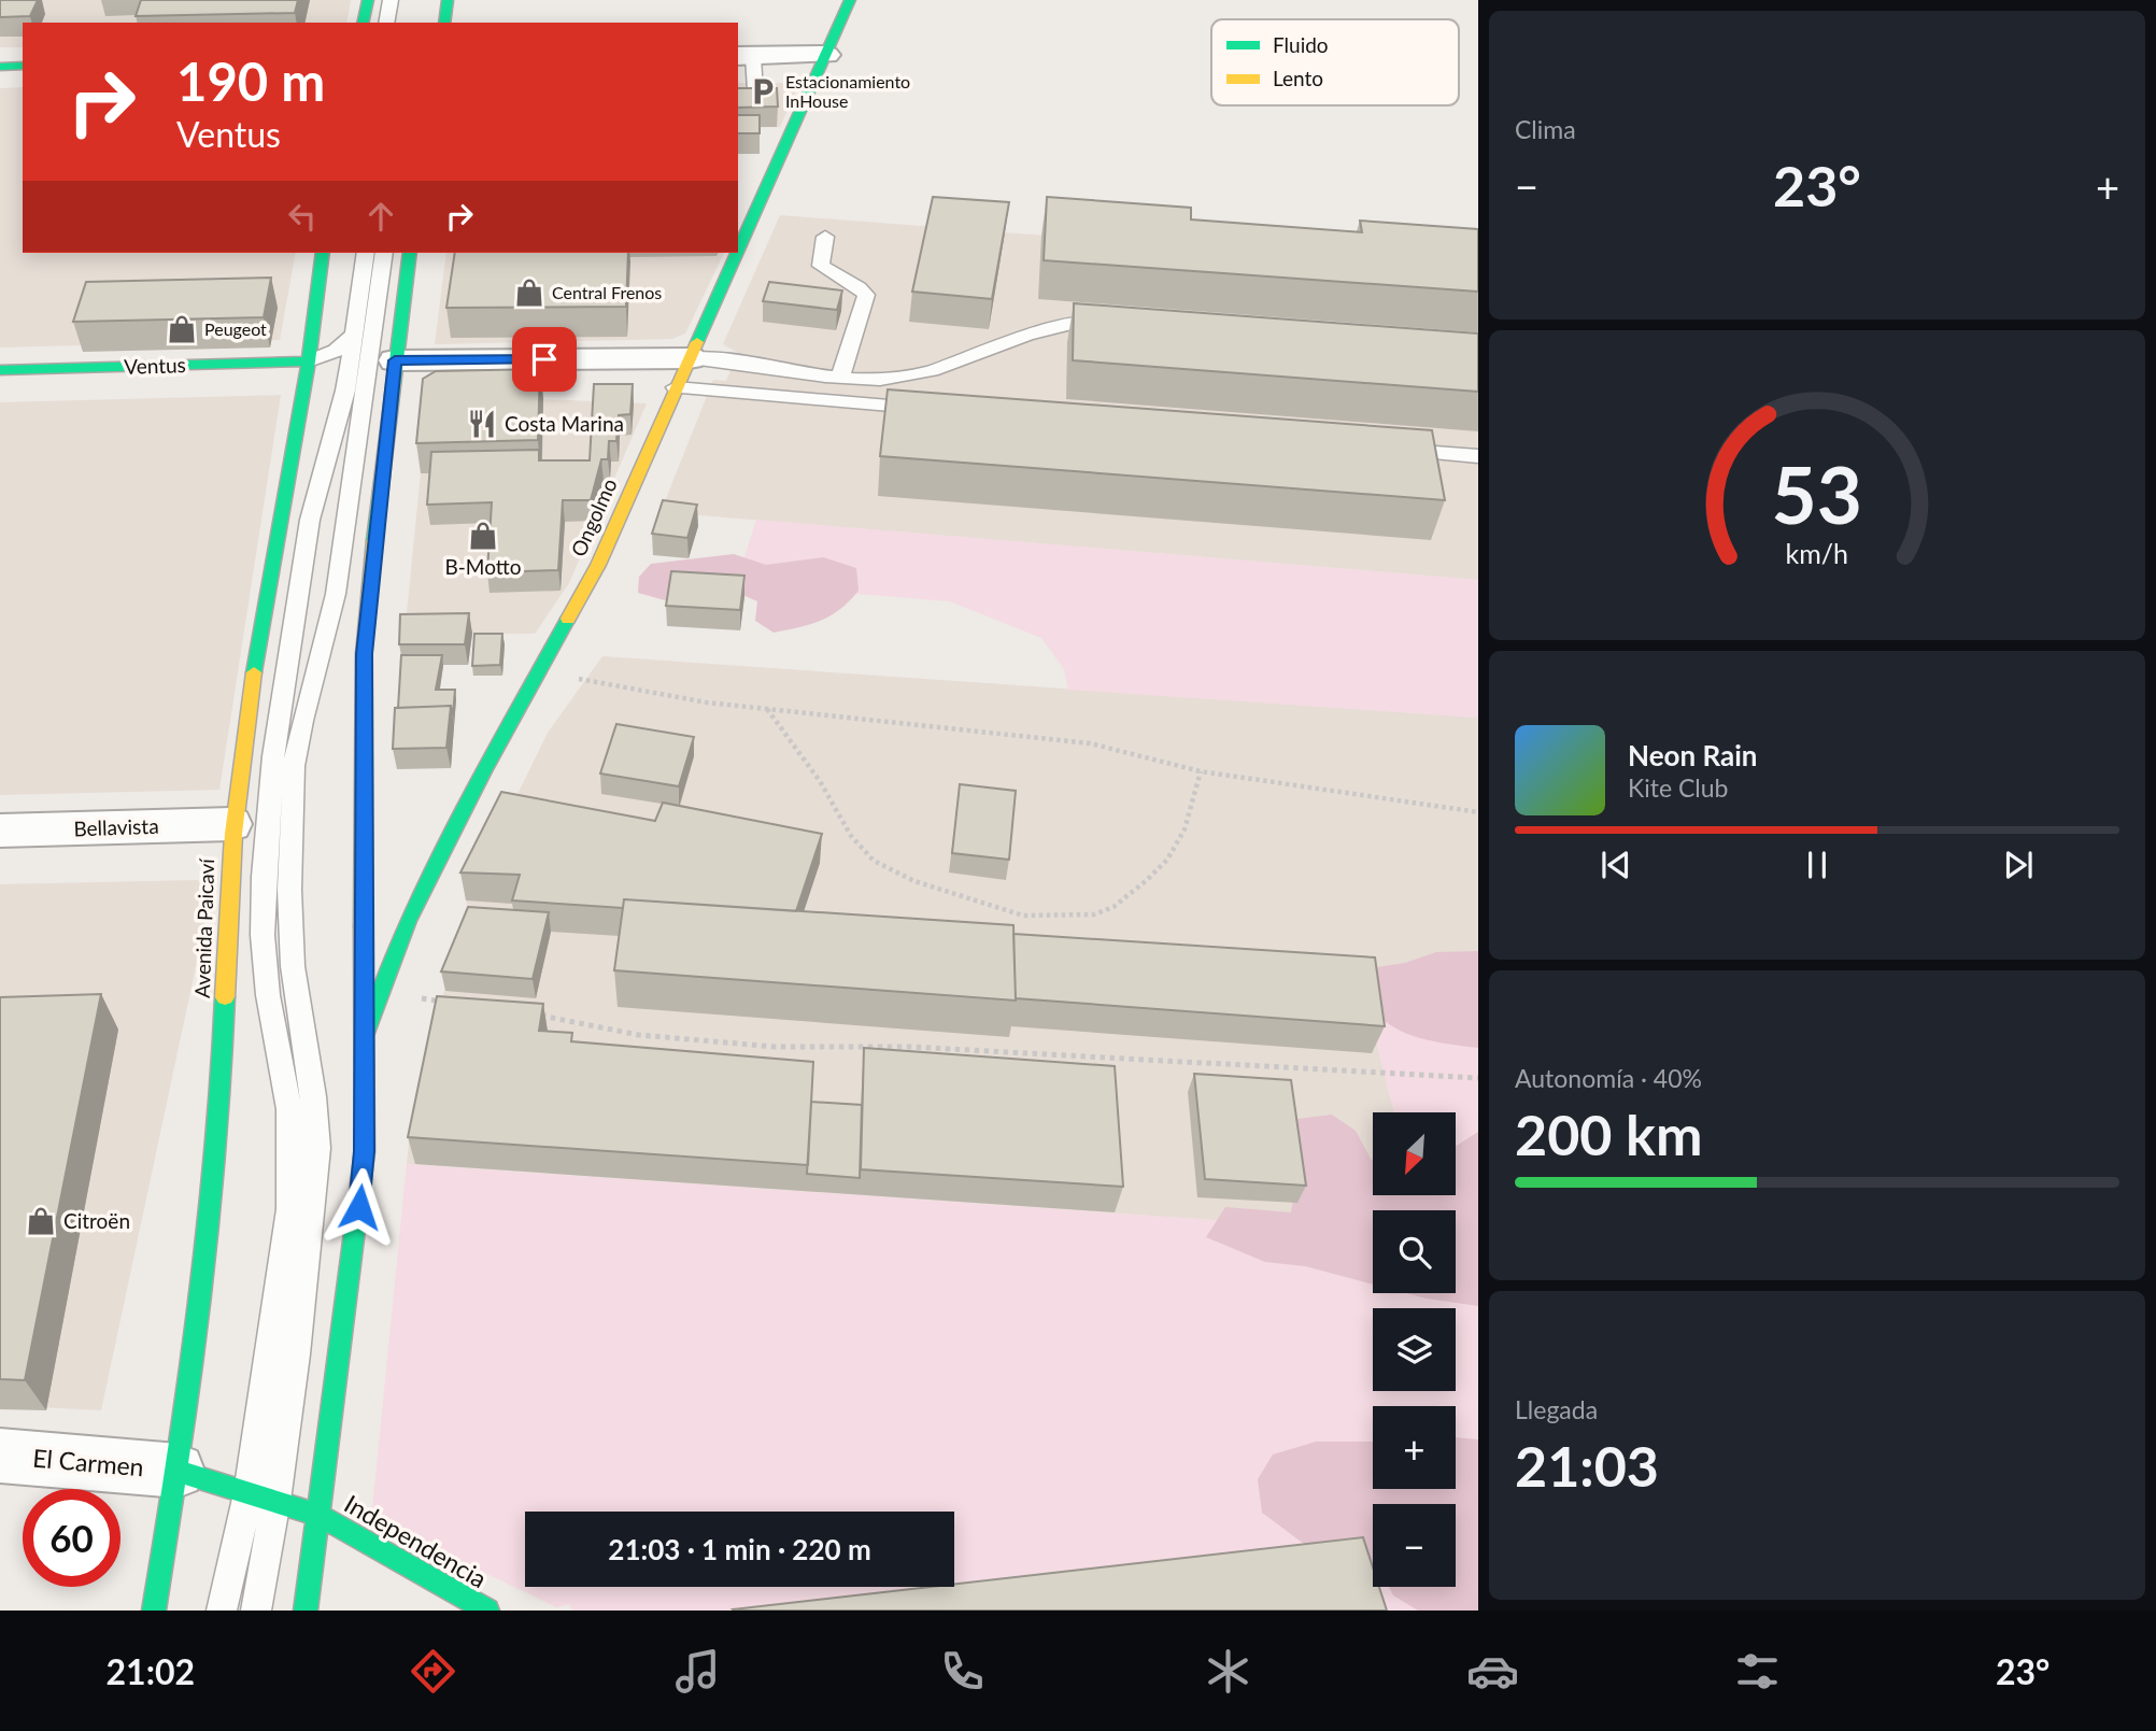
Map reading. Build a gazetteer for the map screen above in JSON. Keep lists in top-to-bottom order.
{
  "streets": {
    "main road": [
      "Ventus",
      "Ongolmo",
      "Avenida Paicaví",
      "Independencia"
    ],
    "street": ["Bellavista", "El Carmen"]
  },
  "crossings": [
    ["Ventus", "Avenida Paicaví"],
    ["Bellavista", "Avenida Paicaví"],
    ["Avenida Paicaví", "El Carmen"],
    ["Avenida Paicaví", "Independencia"],
    ["El Carmen", "Independencia"]
  ],
  "places": {
    "parking": ["Estacionamiento InHouse"],
    "shop": [
      "Central Frenos",
      "Peugeot",
      "B-Motto",
      "Citroën"
    ],
    "restaurant": ["Costa Marina"]
  },
  "legend": ["Fluido", "Lento"],
  "north": "bottom left",
  "page": {
    "tile": [
      "Clima",
      ["Autonomía · 40%", "200 km"],
      ["Llegada", "21:03"]
    ],
    "turn": ["190 m", "Ventus"],
    "heat": ["−", "23°", "+"],
    "song": ["Neon Rain", "Kite Club"],
    "map_buttons": ["+", "−"],
    "limit": "60",
    "trip": "21:03 · 1 min · 220 m",
    "tabs": ["21:02", "23°"],
    "gauge": ["53", "km/h"]
  }
}
